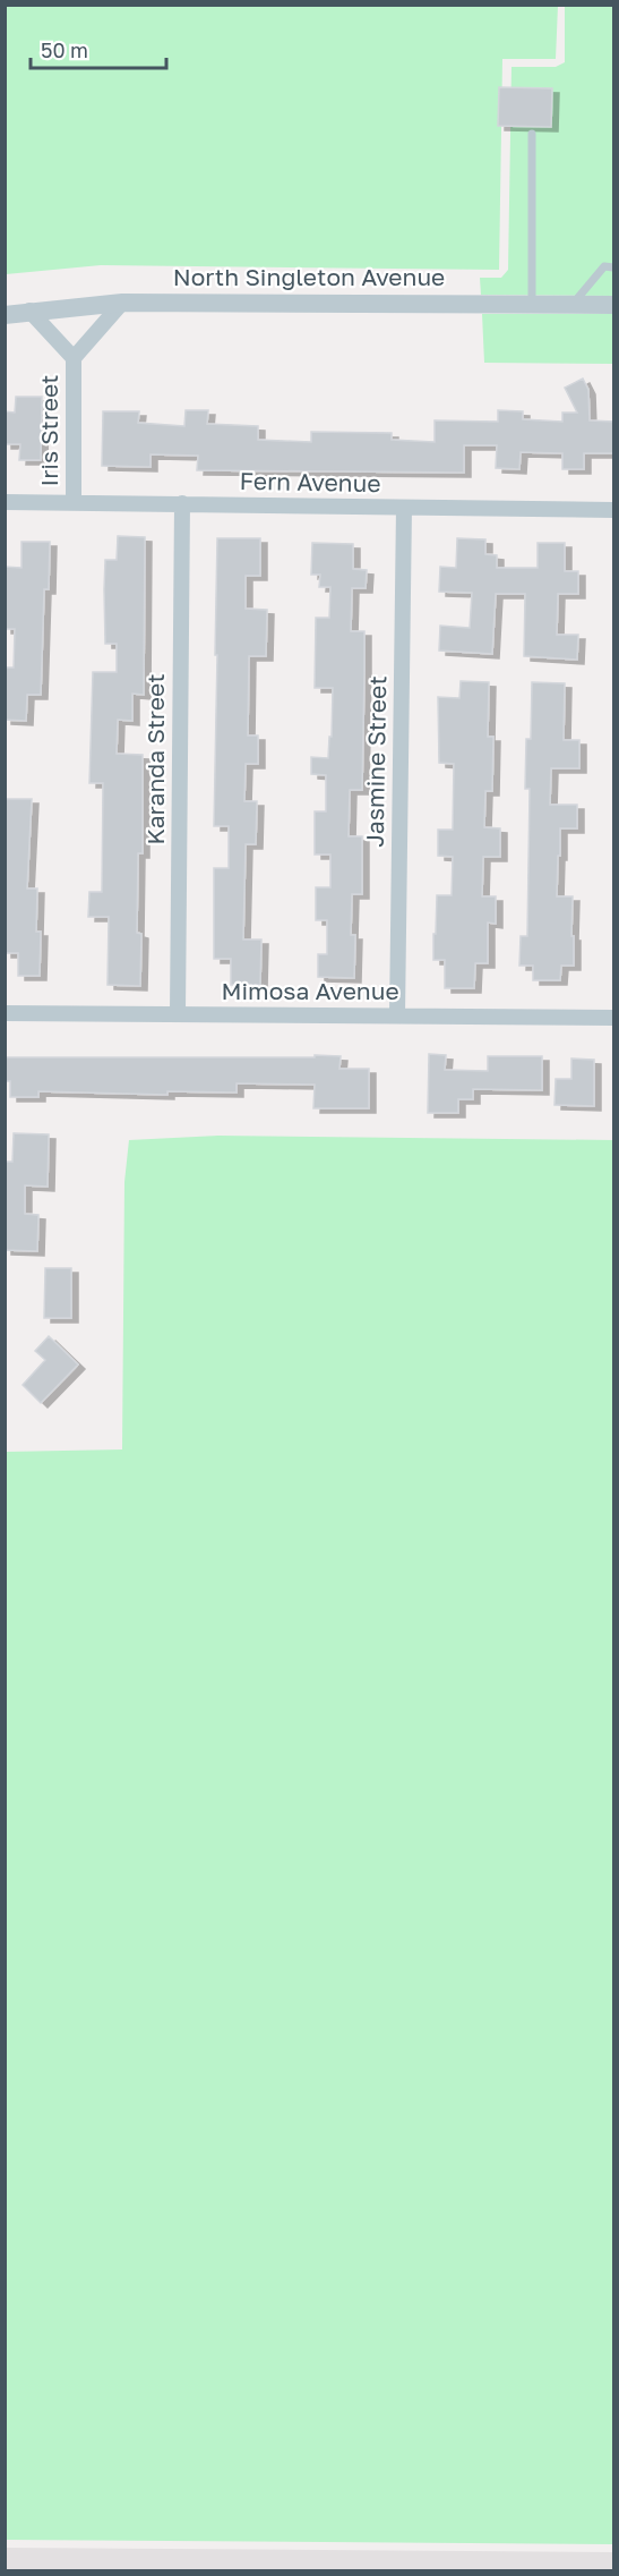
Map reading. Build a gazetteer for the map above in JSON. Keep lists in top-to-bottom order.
{
  "streets": {
    "street": [
      "North Singleton Avenue",
      "Iris Street",
      "Fern Avenue",
      "Karanda Street",
      "Jasmine Street",
      "Mimosa Avenue"
    ]
  },
  "crossings": [
    ["North Singleton Avenue", "Iris Street"],
    ["Iris Street", "Fern Avenue"],
    ["Fern Avenue", "Karanda Street"],
    ["Fern Avenue", "Jasmine Street"],
    ["Karanda Street", "Mimosa Avenue"],
    ["Jasmine Street", "Mimosa Avenue"]
  ],
  "scale_bar": "50 m"
}
